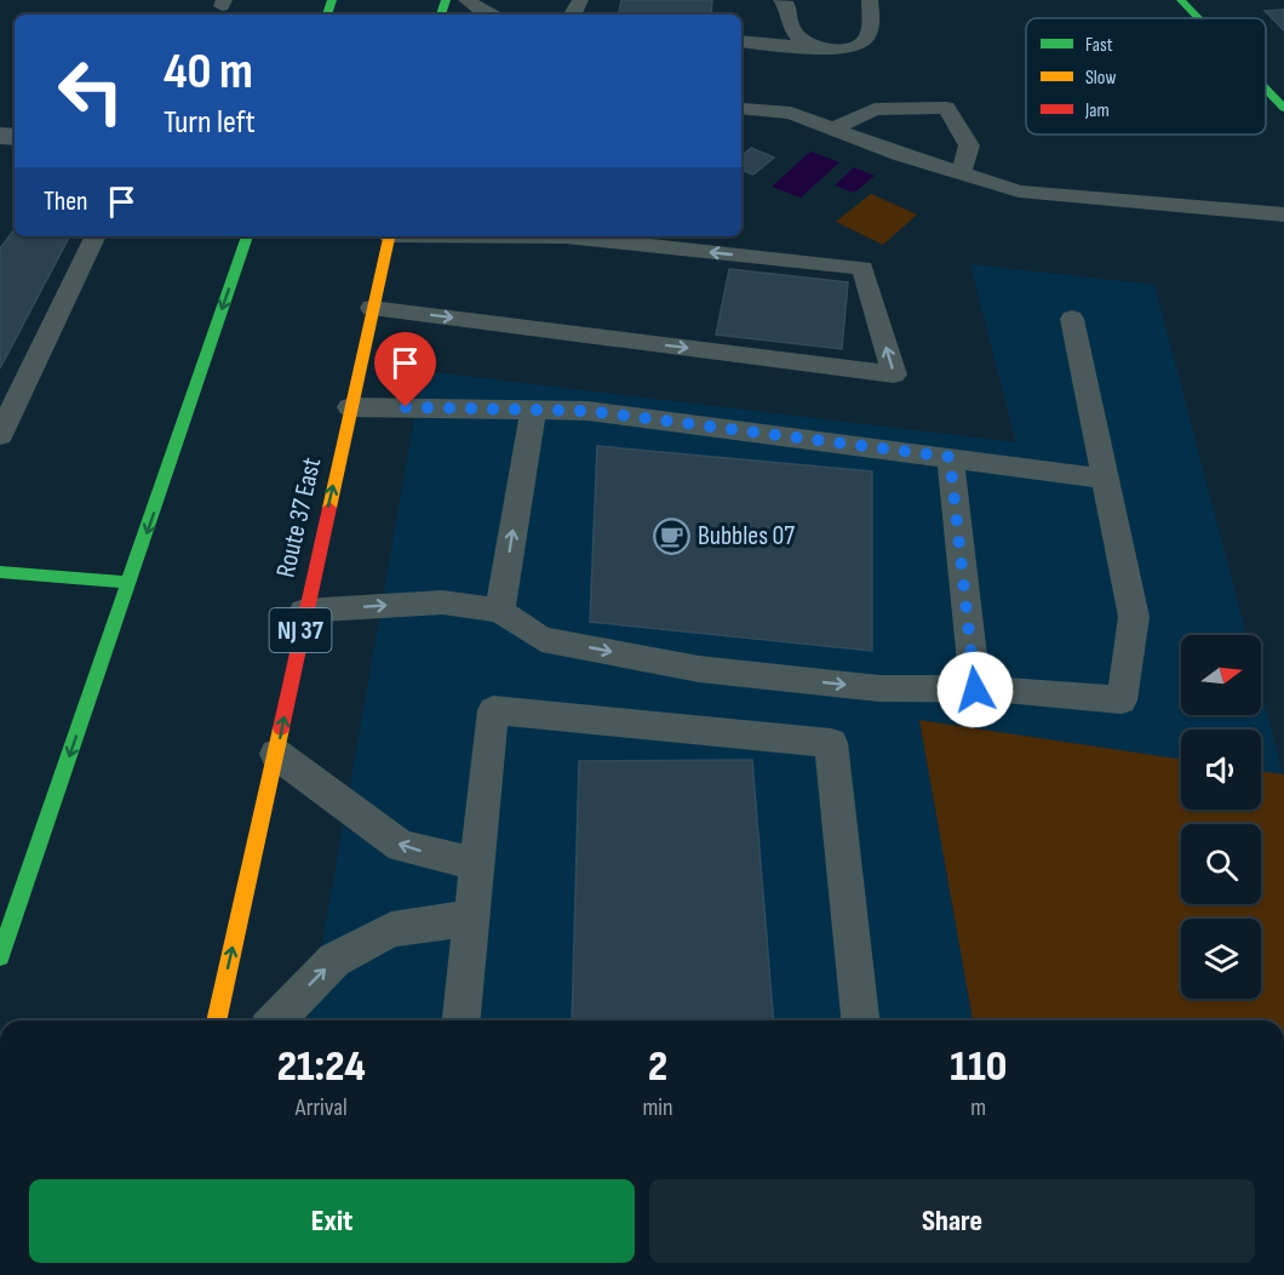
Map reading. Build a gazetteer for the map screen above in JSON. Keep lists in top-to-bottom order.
{
  "streets": {
    "main road": ["Route 37 East", "NJ 37"]
  },
  "one_way": ["Route 37 East"],
  "places": {
    "cafe": ["Bubbles 07"]
  },
  "legend": ["Fast", "Slow", "Jam"],
  "north": "right",
  "page": {
    "turn": ["40 m", "Turn left"],
    "then": "Then",
    "eta": [
      "21:24",
      "Arrival",
      "2",
      "min",
      "110",
      "m"
    ],
    "buttons": ["Exit", "Share"]
  }
}
